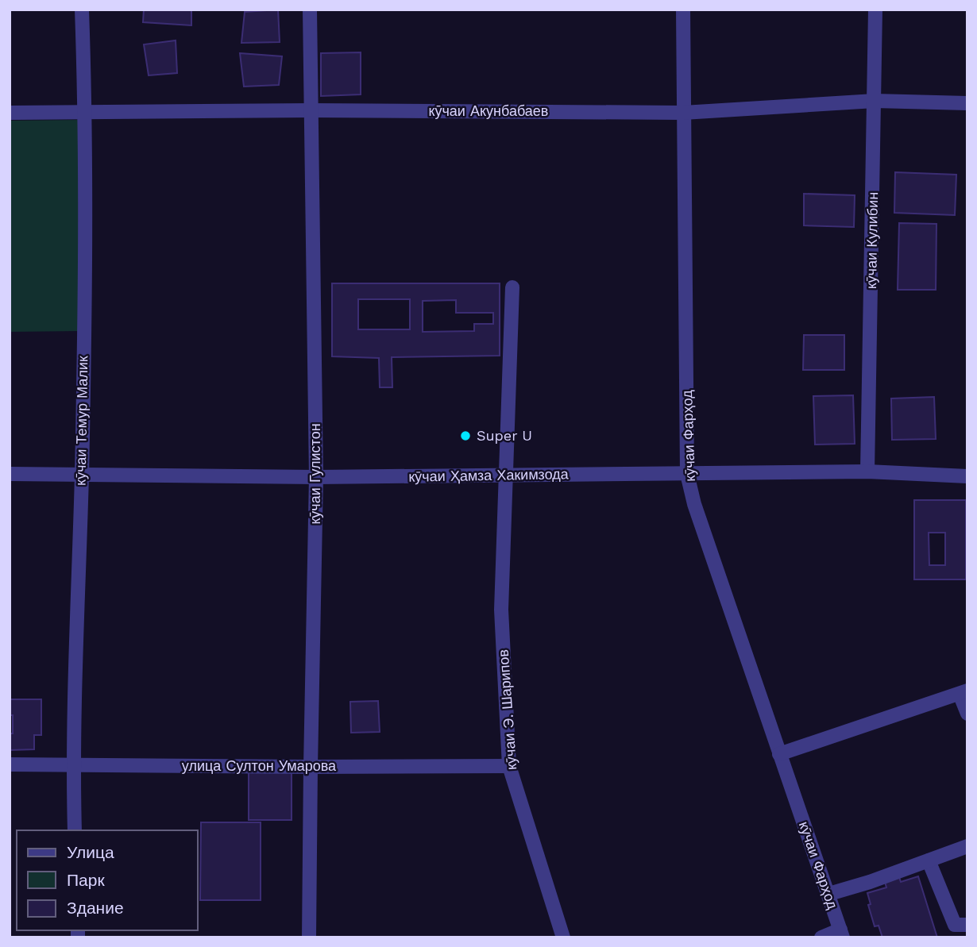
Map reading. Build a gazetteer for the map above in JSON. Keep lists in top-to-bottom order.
{
  "streets": {
    "street": [
      "кӯчаи Акунбабаев",
      "кӯчаи Кулибин",
      "кӯчаи Темур Малик",
      "кӯчаи Фарҳод",
      "кӯчаи Гулистон",
      "кӯчаи Ҳамза Хакимзода",
      "кӯчаи Э. Шарипов",
      "улица Султон Умарова"
    ]
  },
  "crossings": [
    ["кӯчаи Акунбабаев", "кӯчаи Кулибин"],
    ["кӯчаи Акунбабаев", "кӯчаи Темур Малик"],
    ["кӯчаи Акунбабаев", "кӯчаи Фарҳод"],
    ["кӯчаи Акунбабаев", "кӯчаи Гулистон"],
    ["кӯчаи Кулибин", "кӯчаи Ҳамза Хакимзода"],
    ["кӯчаи Темур Малик", "кӯчаи Ҳамза Хакимзода"],
    ["кӯчаи Темур Малик", "улица Султон Умарова"],
    ["кӯчаи Фарҳод", "кӯчаи Ҳамза Хакимзода"],
    ["кӯчаи Гулистон", "кӯчаи Ҳамза Хакимзода"],
    ["кӯчаи Гулистон", "улица Султон Умарова"],
    ["кӯчаи Ҳамза Хакимзода", "кӯчаи Э. Шарипов"],
    ["кӯчаи Э. Шарипов", "улица Султон Умарова"]
  ],
  "places": ["Super U"],
  "legend": ["Улица", "Парк", "Здание"]
}
